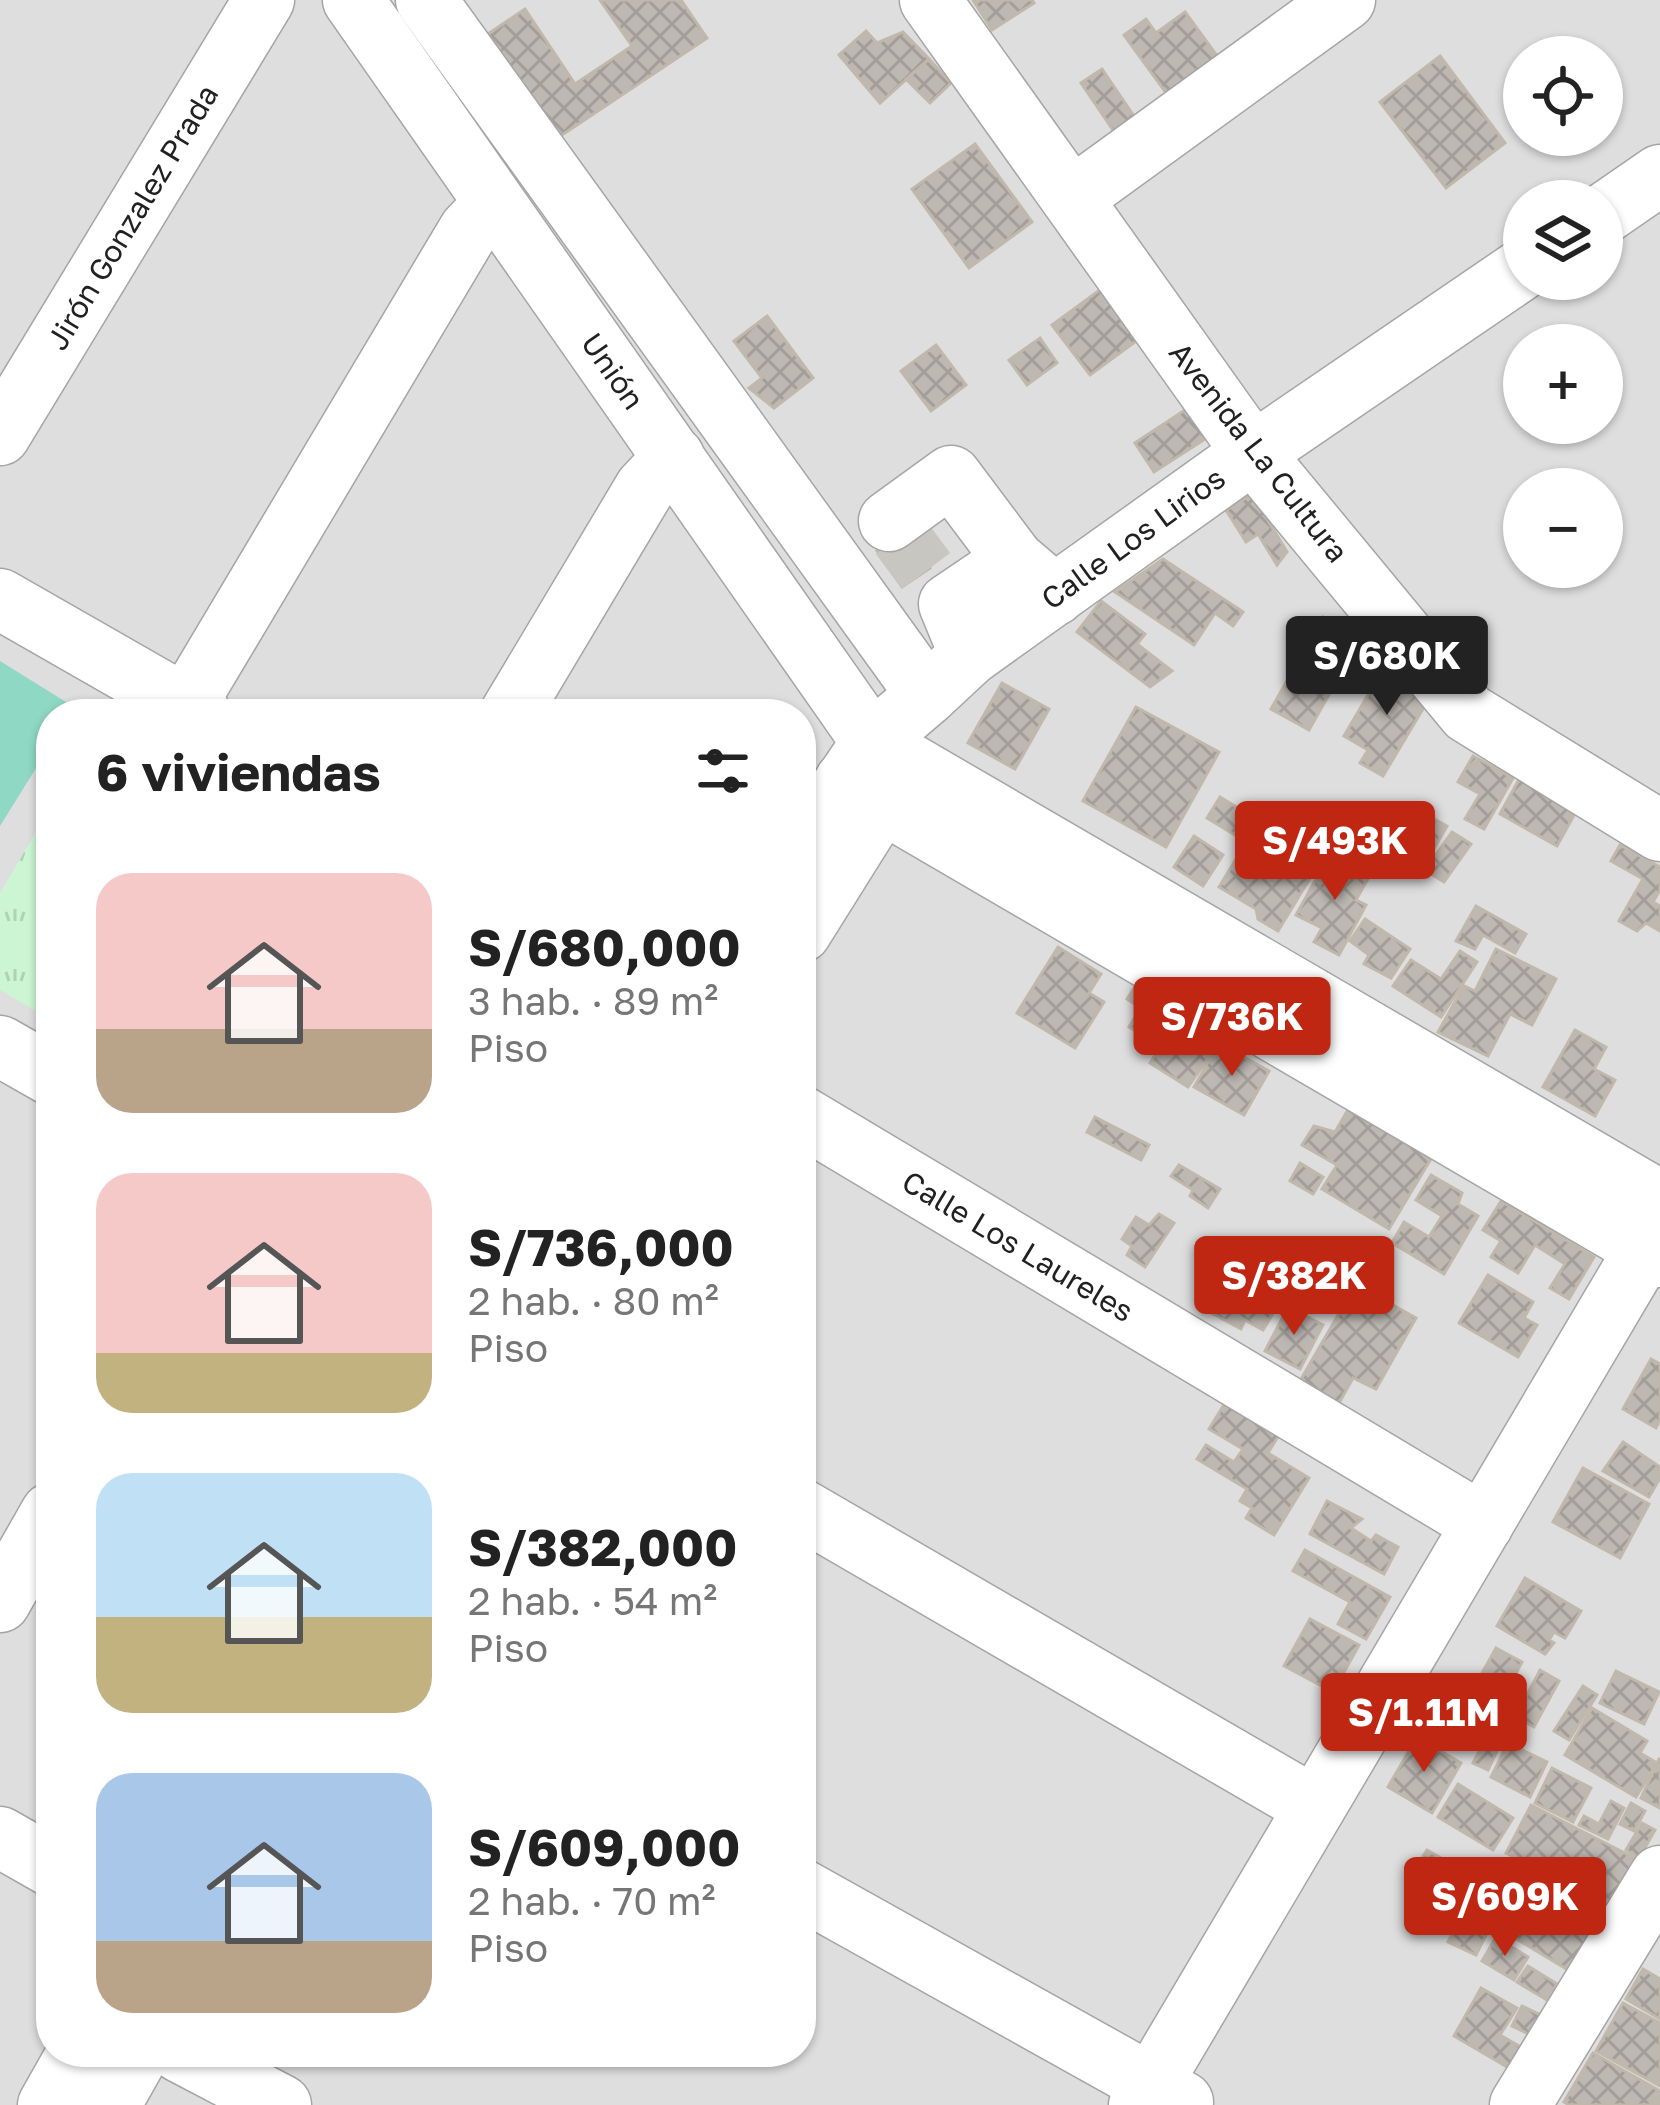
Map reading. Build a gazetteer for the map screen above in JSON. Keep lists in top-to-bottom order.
{
  "streets": {
    "street": [
      "Jirón Gonzalez Prada",
      "Unión",
      "Avenida La Cultura",
      "Calle Los Lirios",
      "Calle Los Laureles"
    ]
  },
  "crossings": [
    ["Unión", "Calle Los Lirios"],
    ["Avenida La Cultura", "Calle Los Lirios"]
  ],
  "page": {
    "map_buttons": ["+", "−"],
    "price": [
      "S/680K",
      "S/493K",
      "S/736K",
      "S/382K",
      "S/1.11M",
      "S/609K"
    ],
    "heading": "6 viviendas",
    "list": [
      {
        "name": "S/680,000",
        "note": "3 hab. · 89 m² · Piso"
      },
      {
        "name": "S/736,000",
        "note": "2 hab. · 80 m² · Piso"
      },
      {
        "name": "S/382,000",
        "note": "2 hab. · 54 m² · Piso"
      },
      {
        "name": "S/609,000",
        "note": "2 hab. · 70 m² · Piso"
      }
    ]
  }
}
